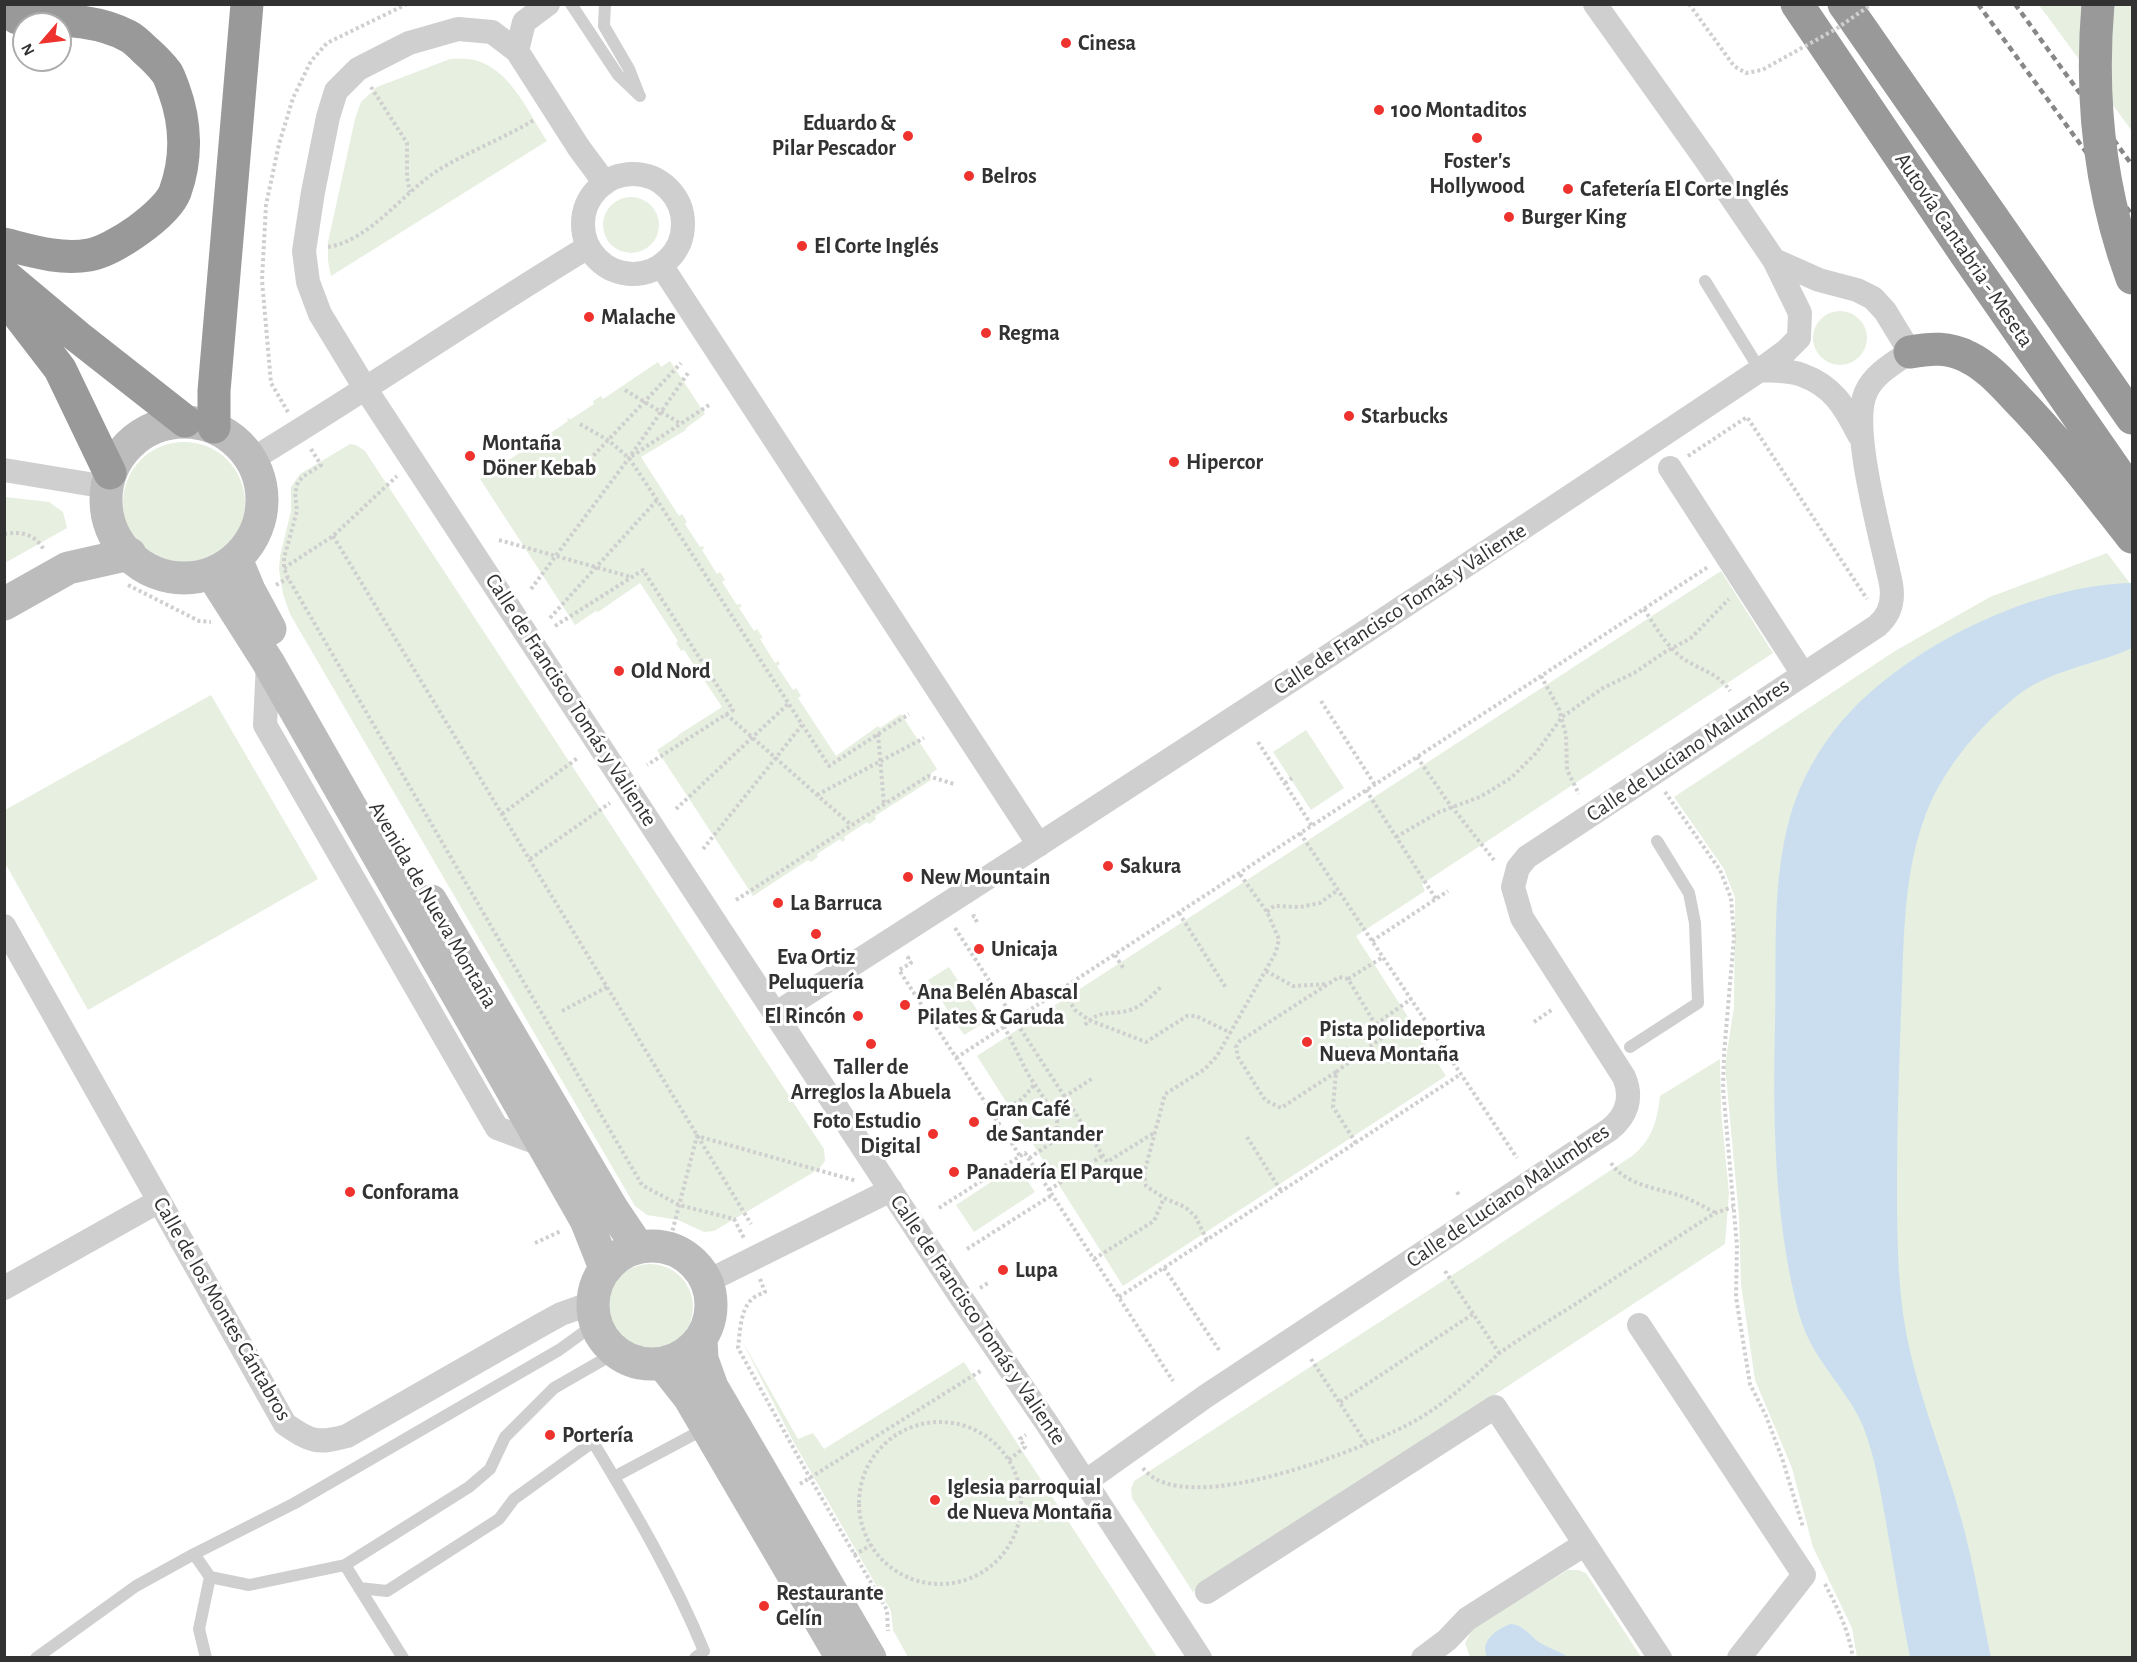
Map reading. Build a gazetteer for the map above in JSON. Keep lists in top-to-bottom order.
{
  "streets": {
    "highway": ["Autovía Cantabria - Meseta"],
    "main road": ["Avenida de Nueva Montaña"],
    "street": ["Calle de Francisco Tomás y Valiente", "Calle de Luciano Malumbres", "Calle de los Montes Cántabros"]
  },
  "crossings": [
    ["Calle de Francisco Tomás y Valiente", "Calle de Luciano Malumbres"],
    ["Avenida de Nueva Montaña", "Calle de los Montes Cántabros"]
  ],
  "places": [
    "Cinesa",
    "100 Montaditos",
    "Eduardo & Pilar Pescador",
    "Foster's Hollywood",
    "Belros",
    "Cafetería El Corte Inglés",
    "Burger King",
    "El Corte Inglés",
    "Malache",
    "Regma",
    "Starbucks",
    "Montaña Döner Kebab",
    "Hipercor",
    "Old Nord",
    "Sakura",
    "New Mountain",
    "La Barruca",
    "Eva Ortiz Peluquería",
    "Unicaja",
    "Ana Belén Abascal Pilates & Garuda",
    "El Rincón",
    "Pista polideportiva Nueva Montaña",
    "Taller de Arreglos la Abuela",
    "Gran Café de Santander",
    "Foto Estudio Digital",
    "Panadería El Parque",
    "Conforama",
    "Lupa",
    "Portería",
    "Iglesia parroquial de Nueva Montaña",
    "Restaurante Gelín"
  ],
  "north": "bottom left"
}
